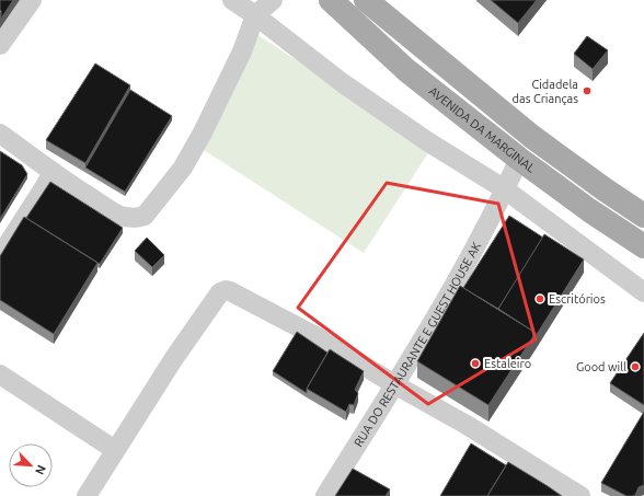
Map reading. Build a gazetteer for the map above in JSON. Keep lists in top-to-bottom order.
{
  "streets": {
    "main road": ["AVENIDA DA MARGINAL"],
    "street": ["RUA DO RESTAURANTE E GUEST HOUSE AK"]
  },
  "crossings": [
    ["AVENIDA DA MARGINAL", "RUA DO RESTAURANTE E GUEST HOUSE AK"]
  ],
  "places": [
    "Cidadela das Crianças",
    "Escritórios",
    "Estaleiro",
    "Good will"
  ],
  "north": "bottom right"
}
